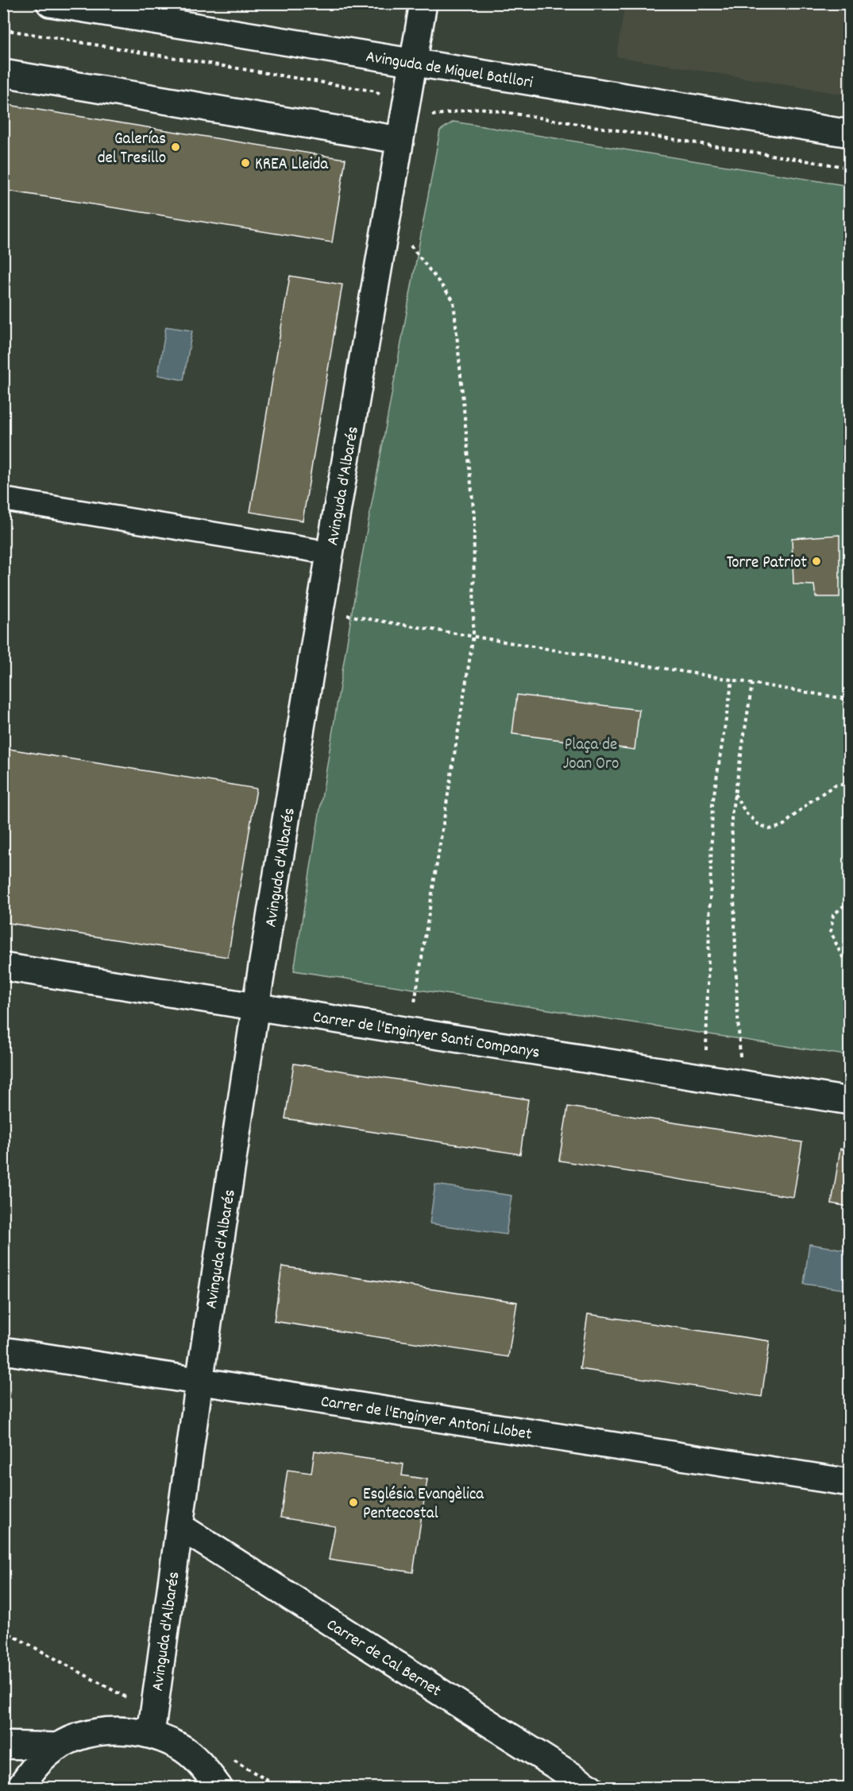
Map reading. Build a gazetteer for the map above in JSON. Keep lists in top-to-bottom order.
{
  "streets": {
    "street": [
      "Avinguda de Miquel Batllori",
      "Avinguda d'Albarés",
      "Carrer de l'Enginyer Santi Companys",
      "Carrer de l'Enginyer Antoni Llobet",
      "Carrer de Cal Bernet"
    ]
  },
  "crossings": [
    ["Avinguda de Miquel Batllori", "Avinguda d'Albarés"],
    ["Avinguda d'Albarés", "Carrer de l'Enginyer Santi Companys"],
    ["Avinguda d'Albarés", "Carrer de l'Enginyer Antoni Llobet"],
    ["Avinguda d'Albarés", "Carrer de Cal Bernet"]
  ],
  "parks": ["Plaça de Joan Oro"],
  "places": [
    "Galerías del Tresillo",
    "KREA Lleida",
    "Torre Patriot",
    "Església Evangèlica Pentecostal"
  ]
}
